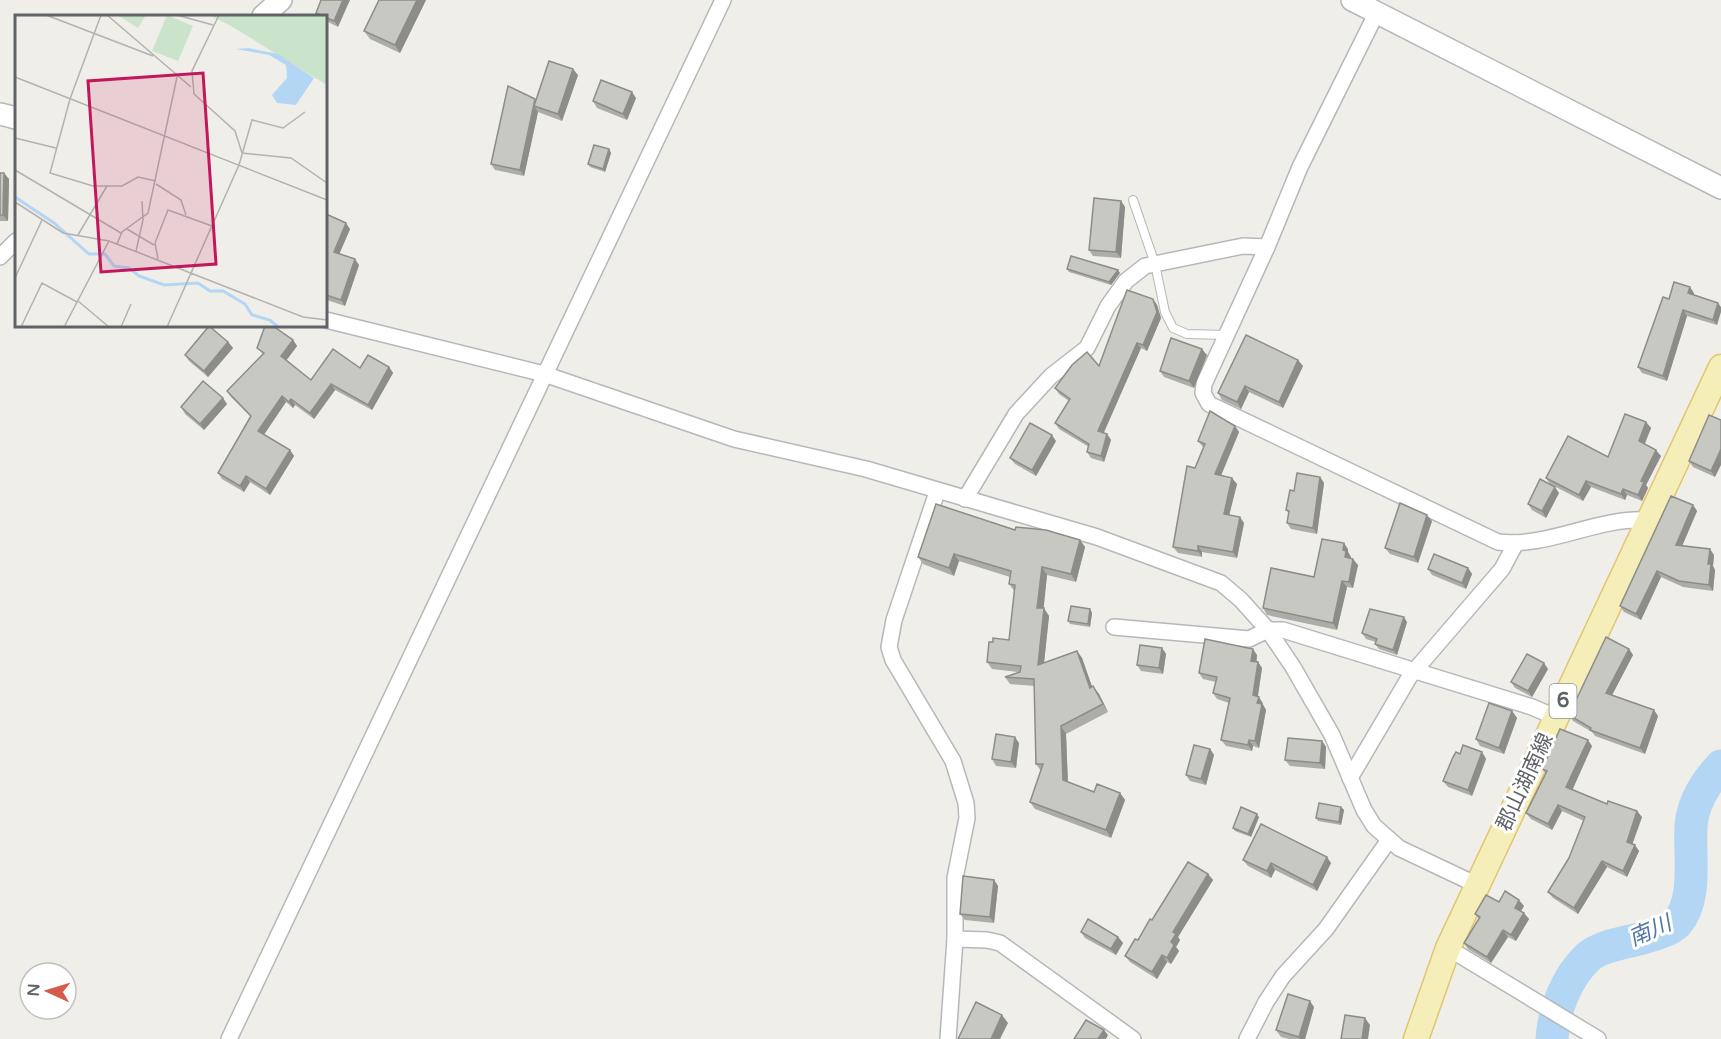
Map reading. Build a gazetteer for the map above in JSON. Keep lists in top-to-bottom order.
{
  "streets": {
    "main road": ["6", "郡山湖南線"]
  },
  "water": ["南川"],
  "north": "left"
}
